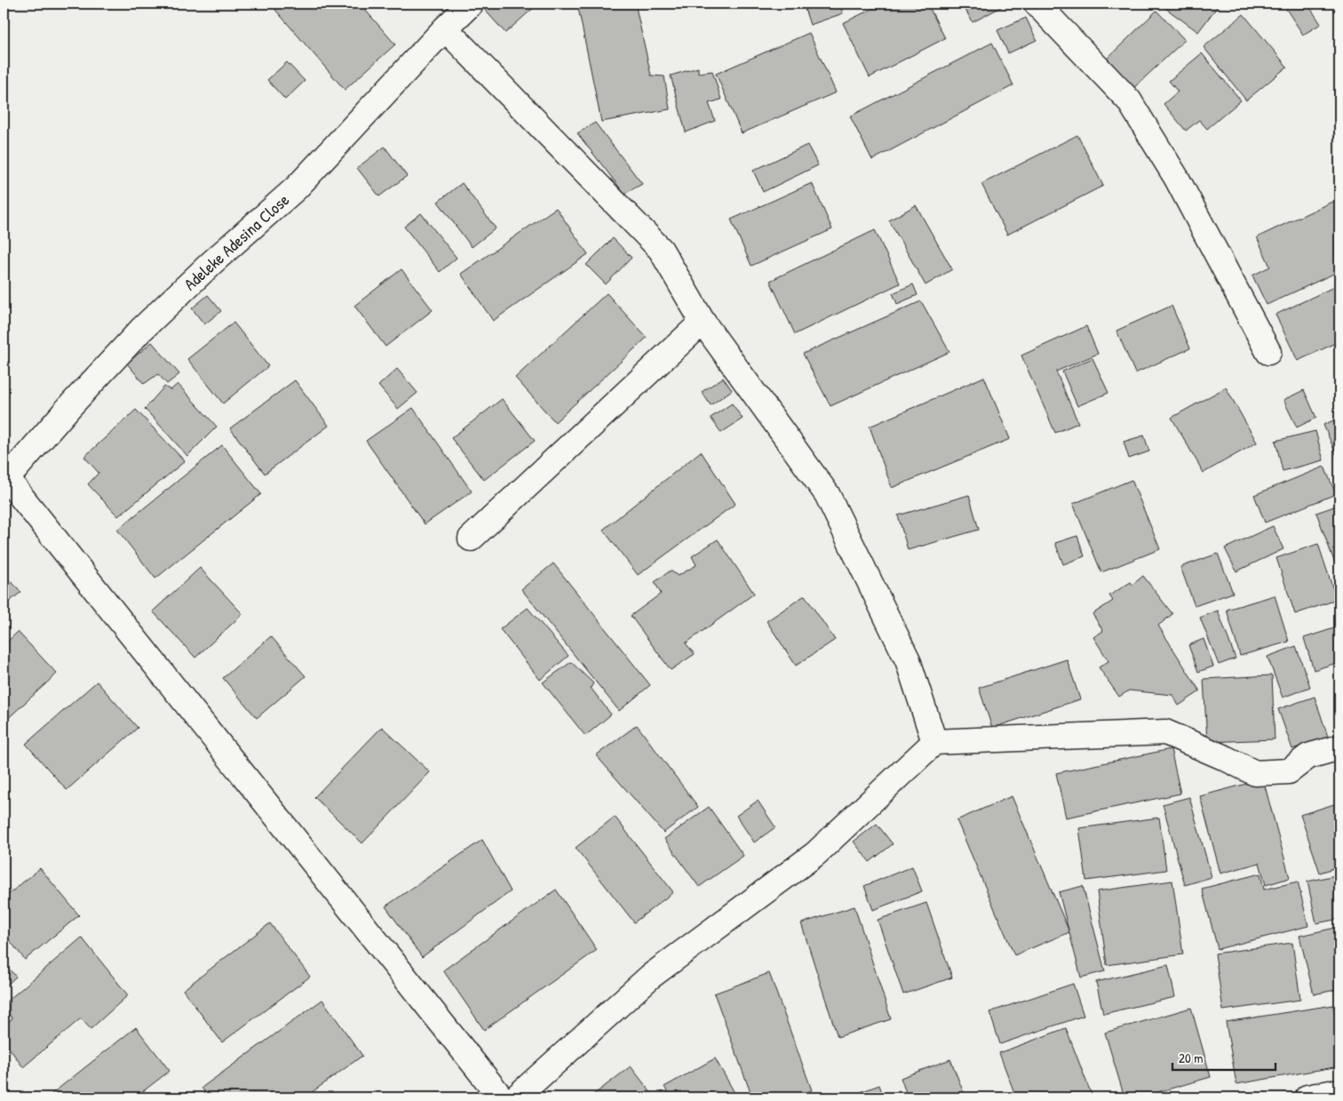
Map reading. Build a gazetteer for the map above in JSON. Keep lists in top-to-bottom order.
{
  "streets": {
    "street": ["Adeleke Adesina Close"]
  },
  "scale_bar": "20 m"
}
